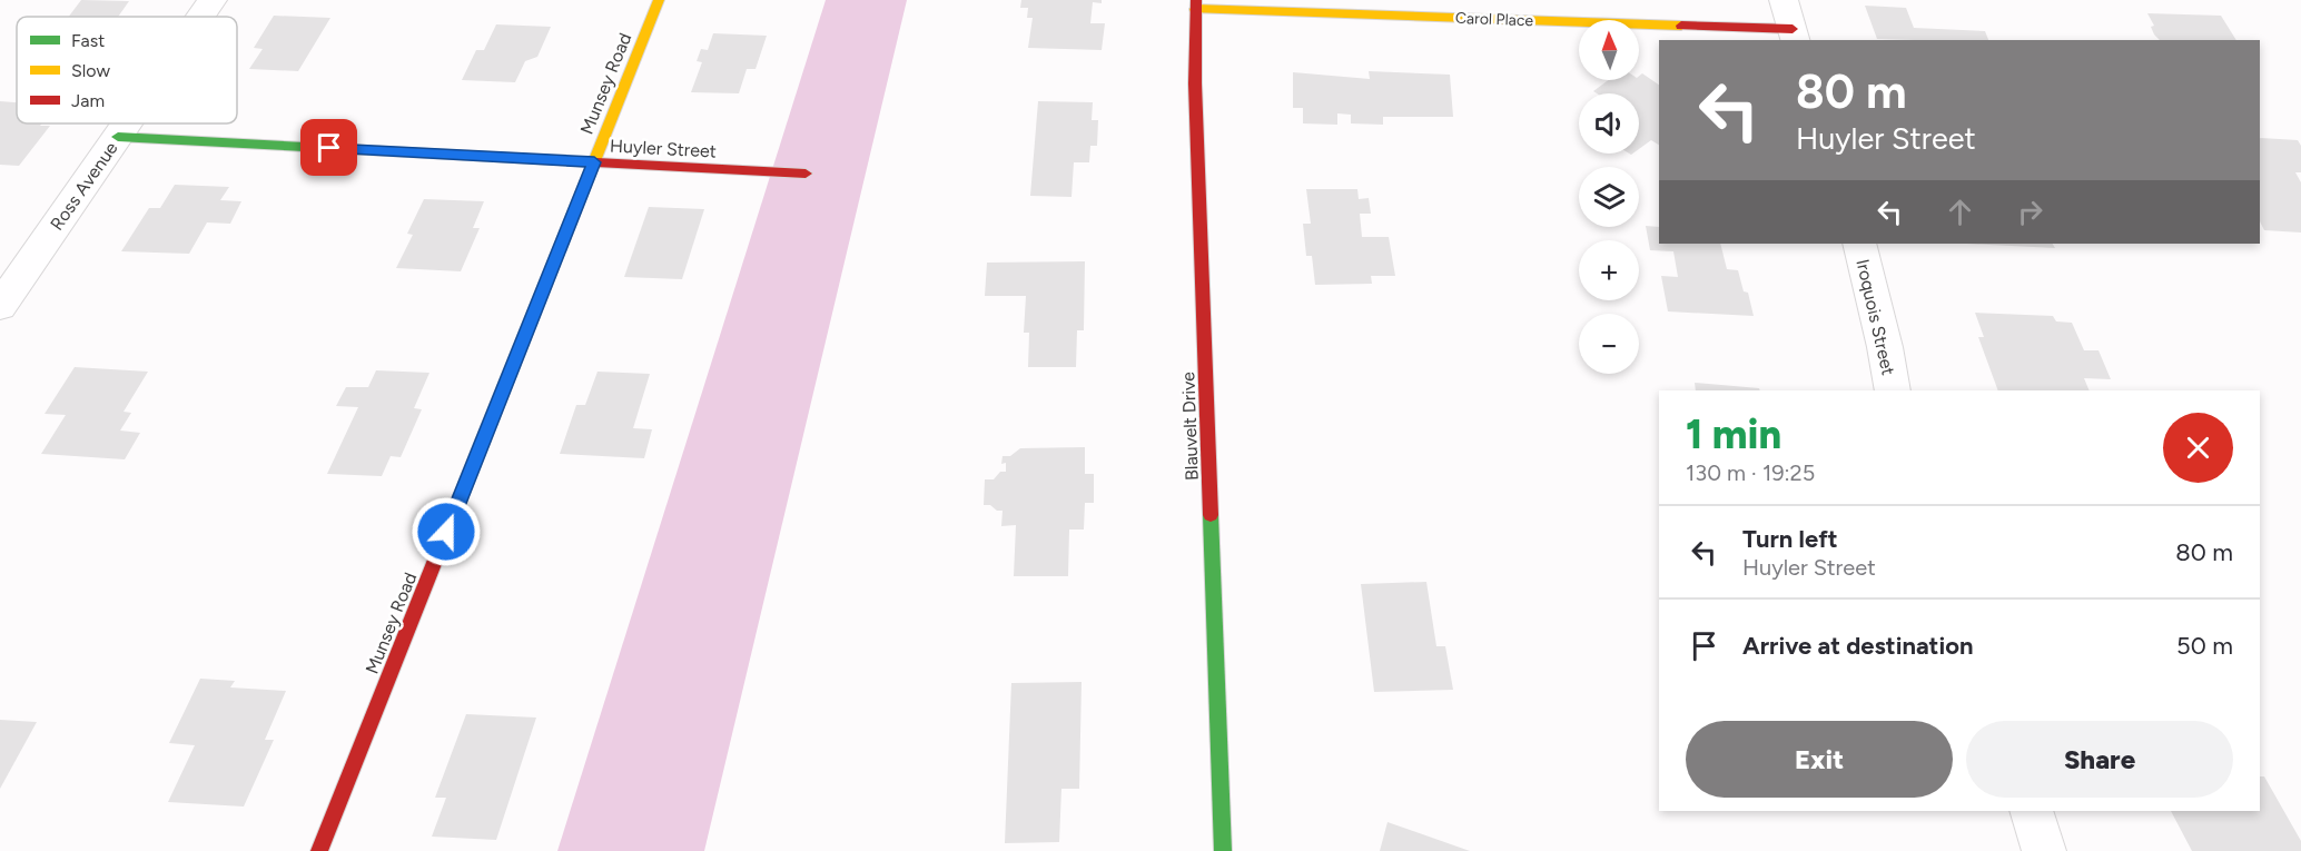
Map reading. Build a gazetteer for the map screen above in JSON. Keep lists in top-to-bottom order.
{
  "streets": {
    "street": [
      "Carol Place",
      "Munsey Road",
      "Huyler Street",
      "Ross Avenue",
      "Iroquois Street",
      "Blauvelt Drive"
    ]
  },
  "crossings": [
    ["Carol Place", "Blauvelt Drive"],
    ["Munsey Road", "Huyler Street"],
    ["Huyler Street", "Ross Avenue"]
  ],
  "legend": ["Fast", "Slow", "Jam"],
  "north": "top",
  "page": {
    "map_buttons": ["+", "−"],
    "turn": ["80 m", "Huyler Street"],
    "heading": ["1 min", "130 m · 19:25"],
    "list": [
      {
        "name": "Turn left",
        "note": "Huyler Street",
        "value": "80 m"
      },
      {
        "name": "Arrive at destination",
        "value": "50 m"
      }
    ],
    "buttons": ["Exit", "Share"]
  }
}
